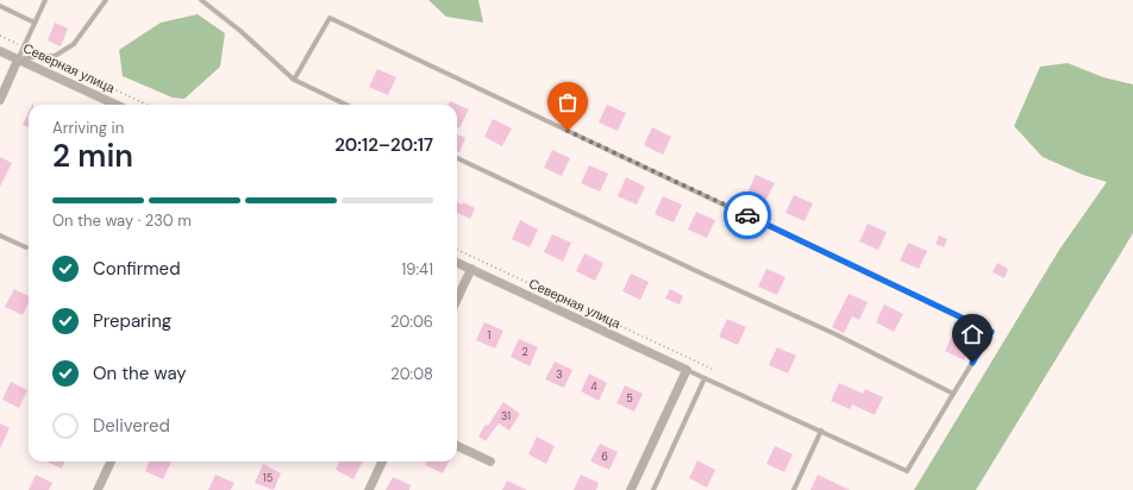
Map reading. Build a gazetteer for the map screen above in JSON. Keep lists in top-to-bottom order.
{
  "streets": {
    "street": ["Северная улица"]
  },
  "house_numbers": [
    "1",
    "2",
    "3",
    "4",
    "5",
    "31",
    "6",
    "15"
  ],
  "page": {
    "heading": ["2 min", "Arriving in", "20:12–20:17"],
    "bar": "On the way · 230 m",
    "list": [
      ["Confirmed", "19:41"],
      ["Preparing", "20:06"],
      ["On the way", "20:08"],
      "Delivered"
    ]
  }
}
